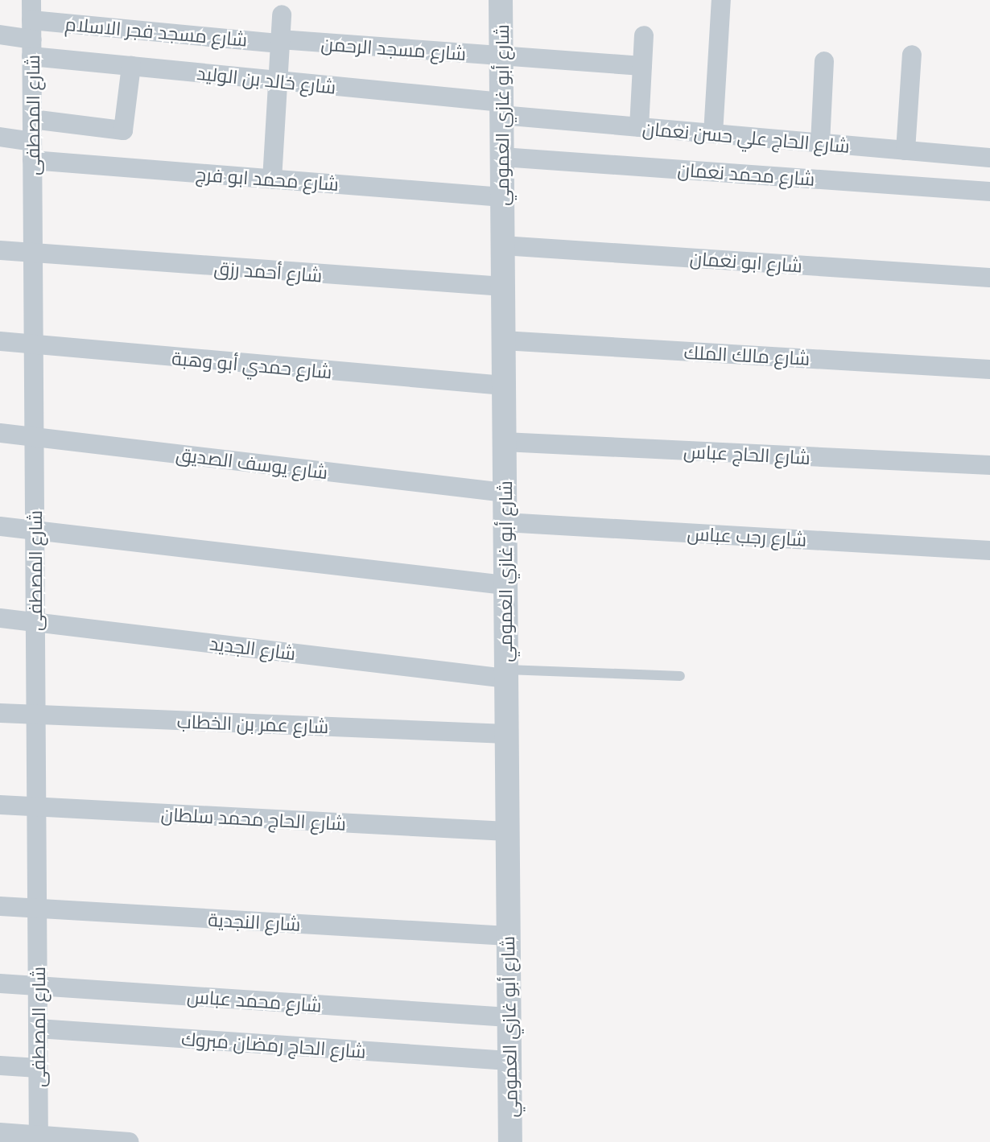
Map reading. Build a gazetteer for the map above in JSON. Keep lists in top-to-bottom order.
{
  "streets": {
    "street": [
      "شارع مسجد فجر الاسلام",
      "شارع مسجد الرحمن",
      "شارع خالد بن الوليد",
      "شارع المصطفى",
      "شارع أبو غازي العمومي",
      "شارع الحاج علي حسن نعمان",
      "شارع محمد نعمان",
      "شارع محمد ابو فرج",
      "شارع ابو نعمان",
      "شارع أحمد رزق",
      "شارع مالك الملك",
      "شارع حمدي أبو وهبة",
      "شارع الحاج عباس",
      "شارع يوسف الصديق",
      "شارع رجب عباس",
      "شارع الجديد",
      "شارع عمر بن الخطاب",
      "شارع الحاج محمد سلطان",
      "شارع النجدية",
      "شارع محمد عباس",
      "شارع الحاج رمضان مبروك"
    ]
  },
  "crossings": [
    ["شارع مسجد فجر الاسلام", "شارع مسجد الرحمن"],
    ["شارع مسجد فجر الاسلام", "شارع خالد بن الوليد"],
    ["شارع مسجد فجر الاسلام", "شارع المصطفى"],
    ["شارع مسجد الرحمن", "شارع أبو غازي العمومي"],
    ["شارع خالد بن الوليد", "شارع المصطفى"],
    ["شارع خالد بن الوليد", "شارع أبو غازي العمومي"],
    ["شارع خالد بن الوليد", "شارع الحاج علي حسن نعمان"],
    ["شارع المصطفى", "شارع محمد ابو فرج"],
    ["شارع المصطفى", "شارع أحمد رزق"],
    ["شارع المصطفى", "شارع حمدي أبو وهبة"],
    ["شارع المصطفى", "شارع يوسف الصديق"],
    ["شارع المصطفى", "شارع الجديد"],
    ["شارع المصطفى", "شارع عمر بن الخطاب"],
    ["شارع المصطفى", "شارع الحاج محمد سلطان"],
    ["شارع المصطفى", "شارع النجدية"],
    ["شارع المصطفى", "شارع محمد عباس"],
    ["شارع المصطفى", "شارع الحاج رمضان مبروك"],
    ["شارع أبو غازي العمومي", "شارع الحاج علي حسن نعمان"],
    ["شارع أبو غازي العمومي", "شارع محمد نعمان"],
    ["شارع أبو غازي العمومي", "شارع محمد ابو فرج"],
    ["شارع أبو غازي العمومي", "شارع ابو نعمان"],
    ["شارع أبو غازي العمومي", "شارع أحمد رزق"],
    ["شارع أبو غازي العمومي", "شارع مالك الملك"],
    ["شارع أبو غازي العمومي", "شارع حمدي أبو وهبة"],
    ["شارع أبو غازي العمومي", "شارع الحاج عباس"],
    ["شارع أبو غازي العمومي", "شارع يوسف الصديق"],
    ["شارع أبو غازي العمومي", "شارع رجب عباس"],
    ["شارع أبو غازي العمومي", "شارع الجديد"],
    ["شارع أبو غازي العمومي", "شارع عمر بن الخطاب"],
    ["شارع أبو غازي العمومي", "شارع الحاج محمد سلطان"],
    ["شارع أبو غازي العمومي", "شارع النجدية"],
    ["شارع أبو غازي العمومي", "شارع محمد عباس"],
    ["شارع أبو غازي العمومي", "شارع الحاج رمضان مبروك"]
  ]
}
